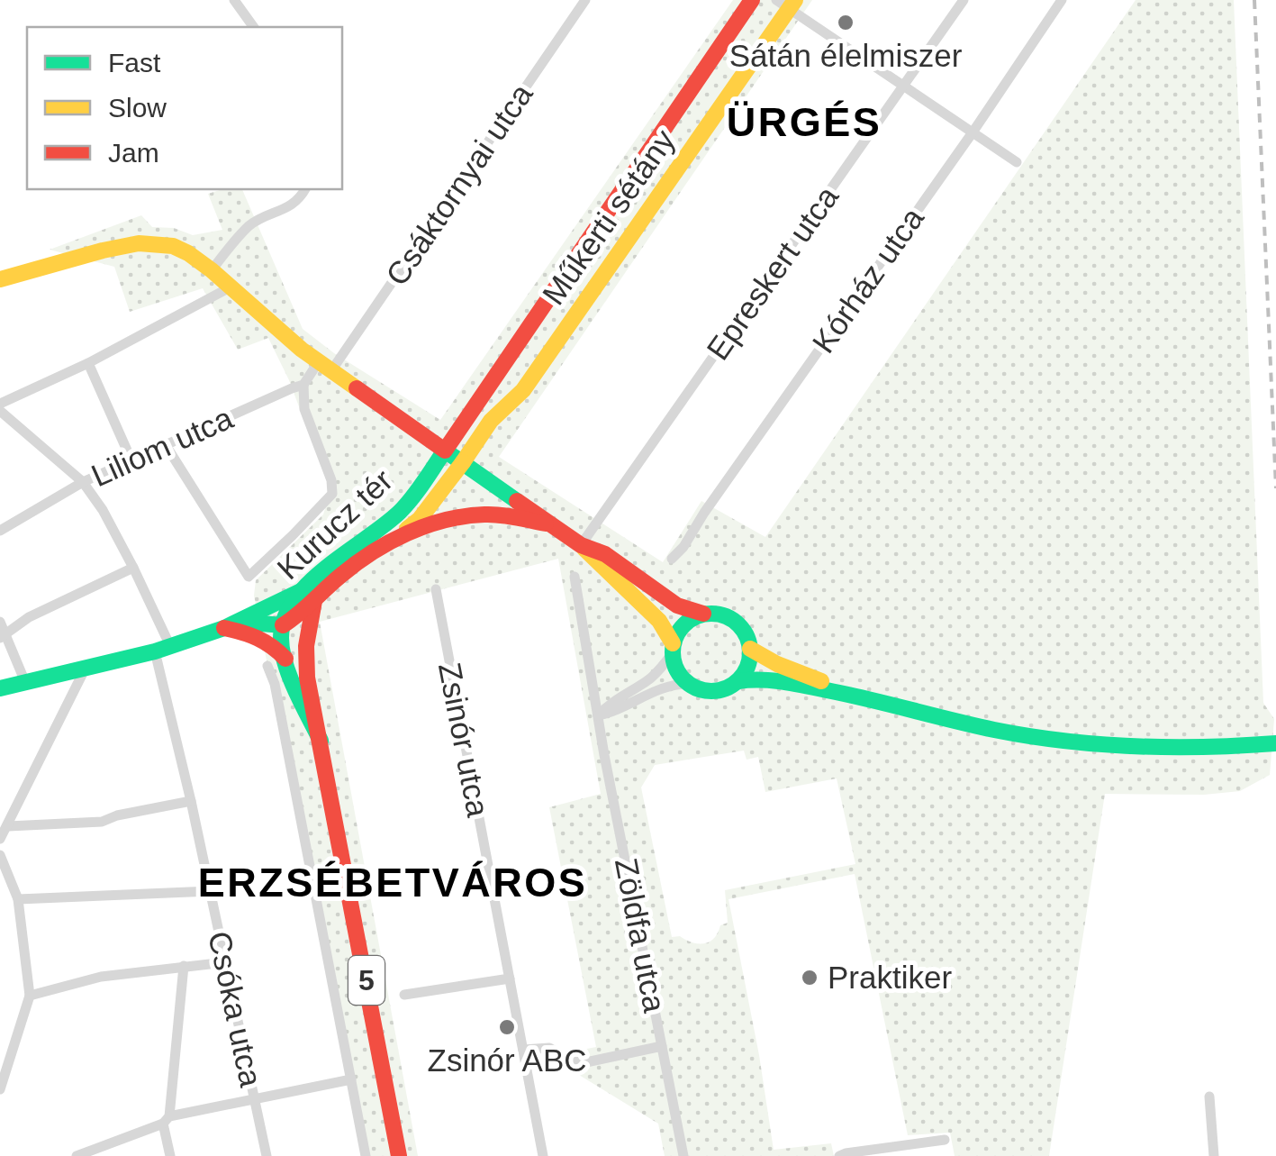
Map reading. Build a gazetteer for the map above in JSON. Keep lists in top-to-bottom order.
{
  "streets": {
    "main road": ["Műkerti sétány", "Kurucz tér", "5"],
    "street": [
      "Csáktornyai utca",
      "Epreskert utca",
      "Kórház utca",
      "Liliom utca",
      "Zsinór utca",
      "Zöldfa utca",
      "Csóka utca"
    ]
  },
  "crossings": [
    ["Műkerti sétány", "Kurucz tér"],
    ["Liliom utca", "Kurucz tér"],
    ["Liliom utca", "Csóka utca"],
    ["Kurucz tér", "5"]
  ],
  "districts": ["ÜRGÉS", "ERZSÉBETVÁROS"],
  "places": ["Sátán élelmiszer", "Praktiker", "Zsinór ABC"],
  "legend": ["Fast", "Slow", "Jam"]
}
